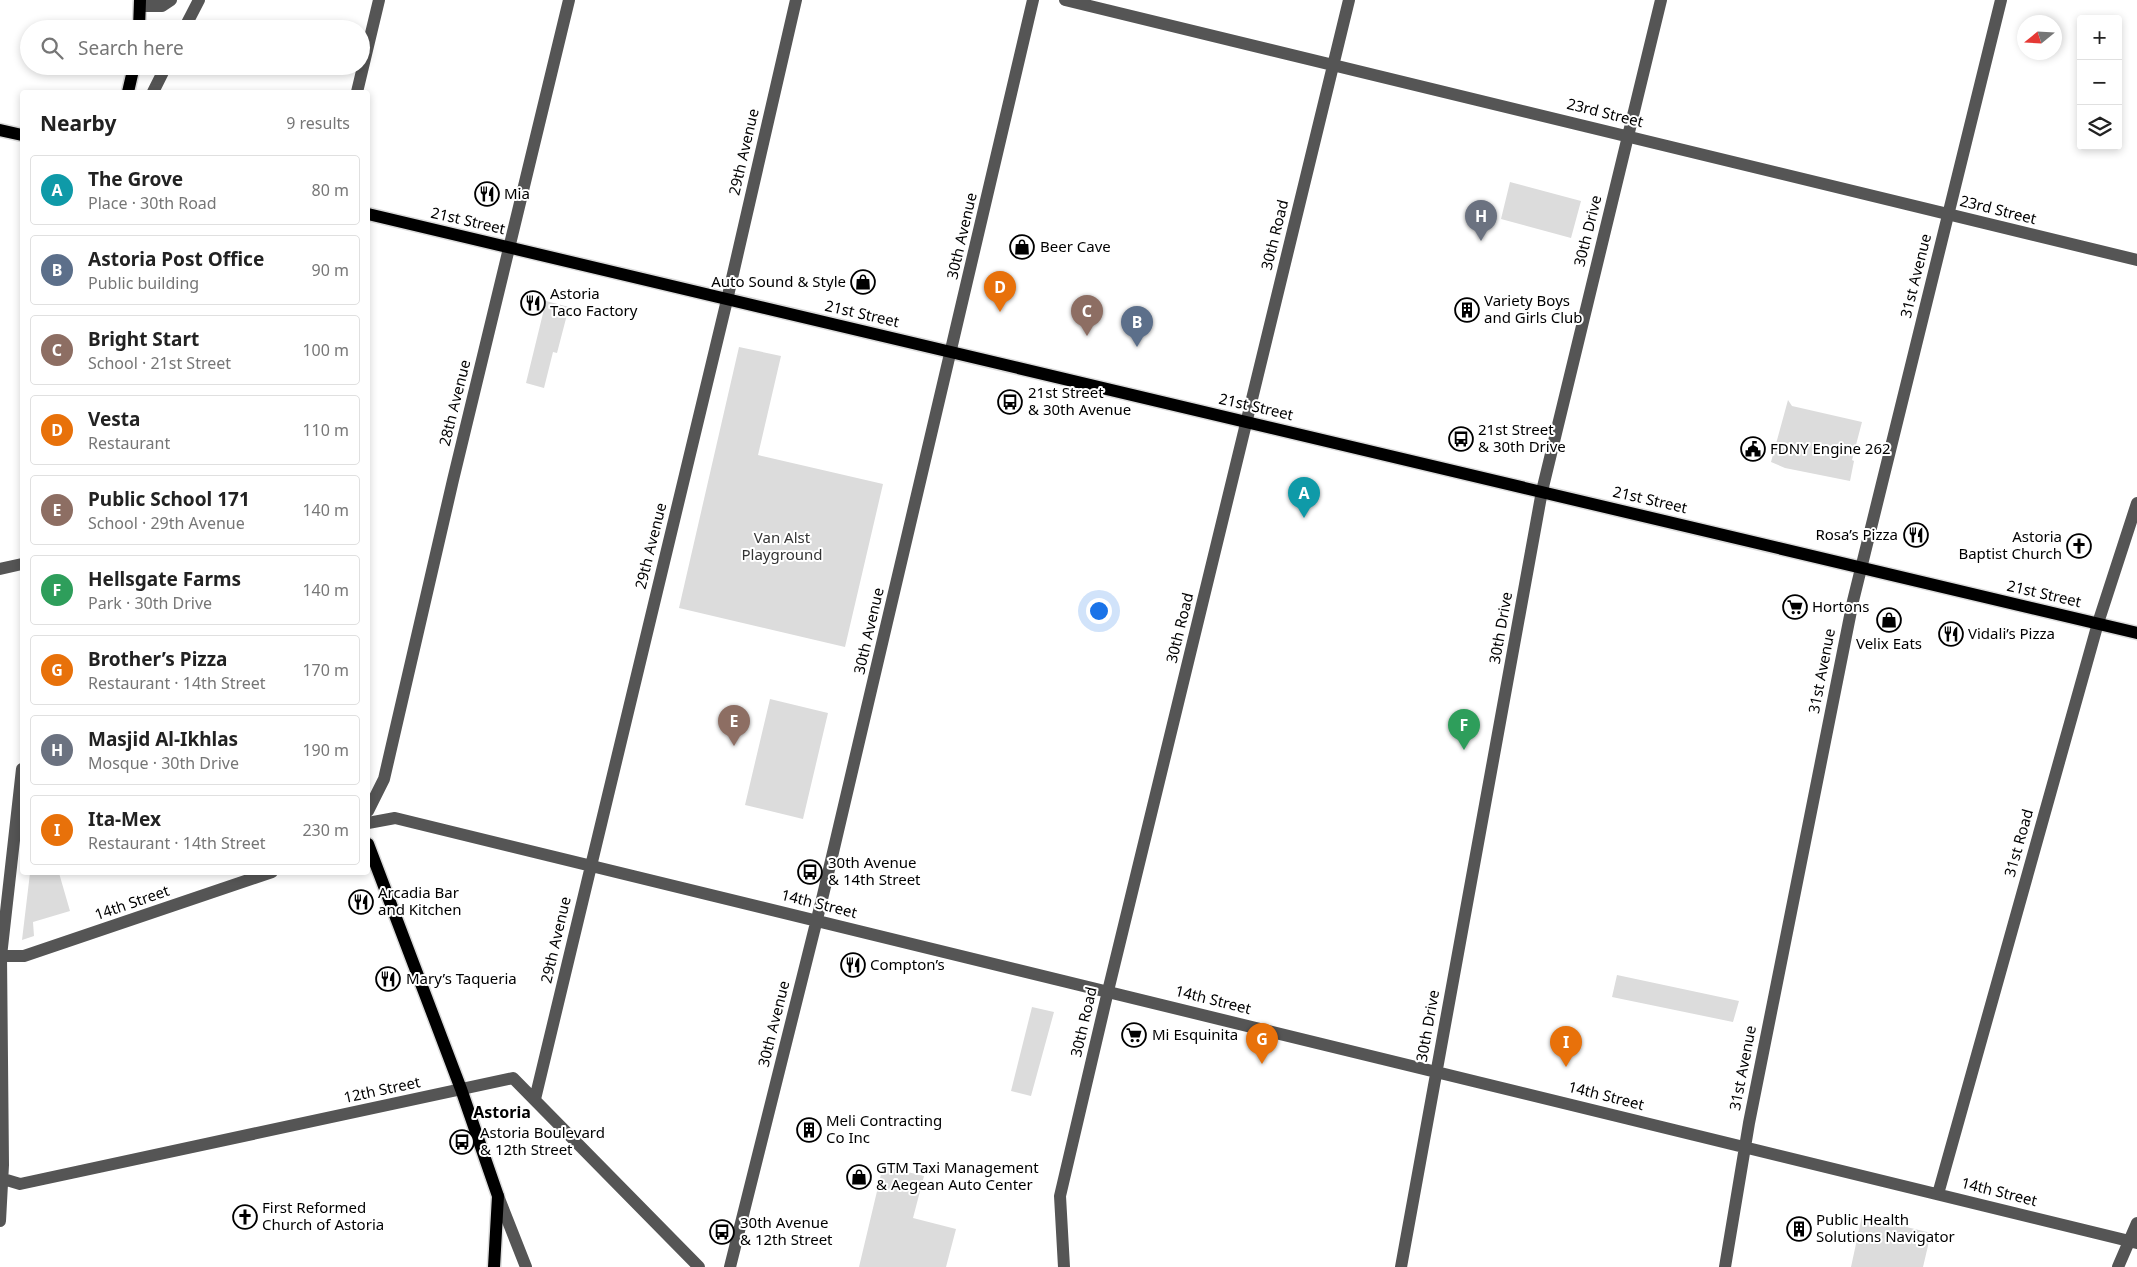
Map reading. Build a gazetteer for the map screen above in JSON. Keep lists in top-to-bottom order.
{
  "streets": {
    "main road": ["21st Street"],
    "street": [
      "23rd Street",
      "29th Avenue",
      "30th Drive",
      "30th Road",
      "30th Avenue",
      "31st Avenue",
      "28th Avenue",
      "31st Road",
      "14th Street",
      "12th Street"
    ]
  },
  "crossings": [
    ["23rd Street", "30th Drive"],
    ["23rd Street", "30th Road"],
    ["23rd Street", "31st Avenue"],
    ["29th Avenue", "21st Street"],
    ["29th Avenue", "14th Street"],
    ["29th Avenue", "12th Street"],
    ["21st Street", "30th Drive"],
    ["21st Street", "30th Road"],
    ["21st Street", "30th Avenue"],
    ["21st Street", "31st Avenue"],
    ["21st Street", "28th Avenue"],
    ["21st Street", "31st Road"],
    ["30th Drive", "14th Street"],
    ["30th Road", "14th Street"],
    ["30th Avenue", "14th Street"],
    ["31st Avenue", "14th Street"],
    ["31st Road", "14th Street"]
  ],
  "districts": ["Astoria"],
  "parks": ["Van Alst Playground"],
  "places": {
    "restaurant": [
      "Mia",
      "Astoria Taco Factory",
      "Rosa’s Pizza",
      "Vidali’s Pizza",
      "Arcadia Bar and Kitchen",
      "Compton’s",
      "Mary’s Taqueria"
    ],
    "shop": [
      "Beer Cave",
      "Auto Sound & Style",
      "Velix Eats",
      "GTM Taxi Management & Aegean Auto Center"
    ],
    "building": ["Variety Boys and Girls Club", "Meli Contracting Co Inc", "Public Health Solutions Navigator"],
    "bus stop": [
      "21st Street & 30th Avenue",
      "21st Street & 30th Drive",
      "30th Avenue & 14th Street",
      "Astoria Boulevard & 12th Street",
      "30th Avenue & 12th Street"
    ],
    "public building": ["FDNY Engine 262"],
    "church": ["Astoria Baptist Church", "First Reformed Church of Astoria"],
    "supermarket": ["Hortons", "Mi Esquinita"]
  },
  "north": "left",
  "page": {
    "map_buttons": ["+", "−"],
    "search": "Search here",
    "heading": ["Nearby", "9 results"],
    "list": [
      {
        "mark": "A",
        "name": "The Grove",
        "note": "Place · 30th Road",
        "value": "80 m"
      },
      {
        "mark": "B",
        "name": "Astoria Post Office",
        "note": "Public building",
        "value": "90 m"
      },
      {
        "mark": "C",
        "name": "Bright Start",
        "note": "School · 21st Street",
        "value": "100 m"
      },
      {
        "mark": "D",
        "name": "Vesta",
        "note": "Restaurant",
        "value": "110 m"
      },
      {
        "mark": "E",
        "name": "Public School 171",
        "note": "School · 29th Avenue",
        "value": "140 m"
      },
      {
        "mark": "F",
        "name": "Hellsgate Farms",
        "note": "Park · 30th Drive",
        "value": "140 m"
      },
      {
        "mark": "G",
        "name": "Brother’s Pizza",
        "note": "Restaurant · 14th Street",
        "value": "170 m"
      },
      {
        "mark": "H",
        "name": "Masjid Al-Ikhlas",
        "note": "Mosque · 30th Drive",
        "value": "190 m"
      },
      {
        "mark": "I",
        "name": "Ita-Mex",
        "note": "Restaurant · 14th Street",
        "value": "230 m"
      }
    ],
    "pins": [
      "H",
      "D",
      "C",
      "B",
      "A",
      "E",
      "F",
      "G",
      "I"
    ]
  }
}
